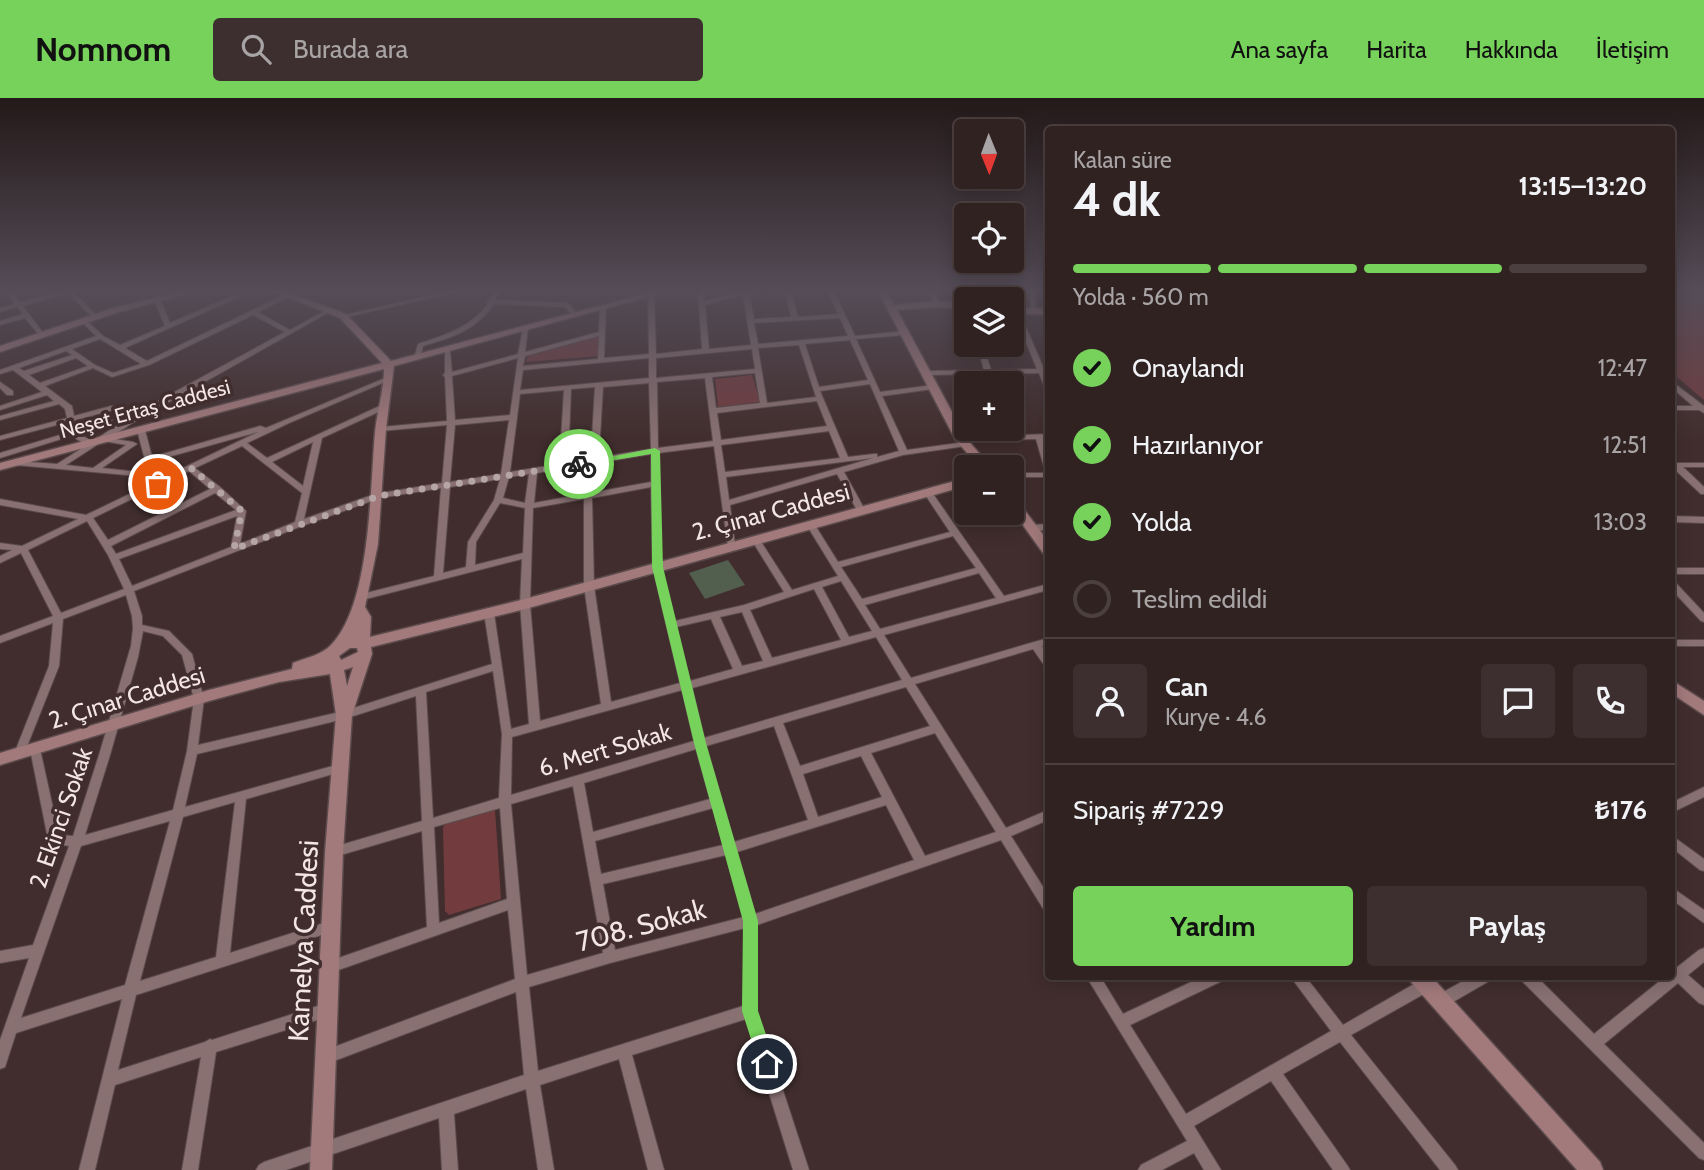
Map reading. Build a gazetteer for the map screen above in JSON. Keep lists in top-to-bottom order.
{
  "streets": {
    "main road": ["Neşet Ertaş Caddesi", "2. Çınar Caddesi", "Kamelya Caddesi"],
    "street": ["6. Mert Sokak", "2. Ekinci Sokak", "708. Sokak"]
  },
  "crossings": [
    ["2. Çınar Caddesi", "2. Ekinci Sokak"],
    ["6. Mert Sokak", "Kamelya Caddesi"],
    ["708. Sokak", "Kamelya Caddesi"]
  ],
  "north": "bottom",
  "page": {
    "header": "Nomnom",
    "search": "Burada ara",
    "nav": [
      "Ana sayfa",
      "Harita",
      "Hakkında",
      "İletişim"
    ],
    "map_buttons": ["+", "−"],
    "heading": ["4 dk", "Kalan süre", "13:15–13:20"],
    "panel": [
      "Can",
      "Kurye · 4.6",
      "Sipariş #7229",
      "₺176"
    ],
    "bar": "Yolda · 560 m",
    "list": [
      ["Onaylandı", "12:47"],
      ["Hazırlanıyor", "12:51"],
      ["Yolda", "13:03"],
      "Teslim edildi"
    ],
    "buttons": ["Yardım", "Paylaş"]
  }
}
